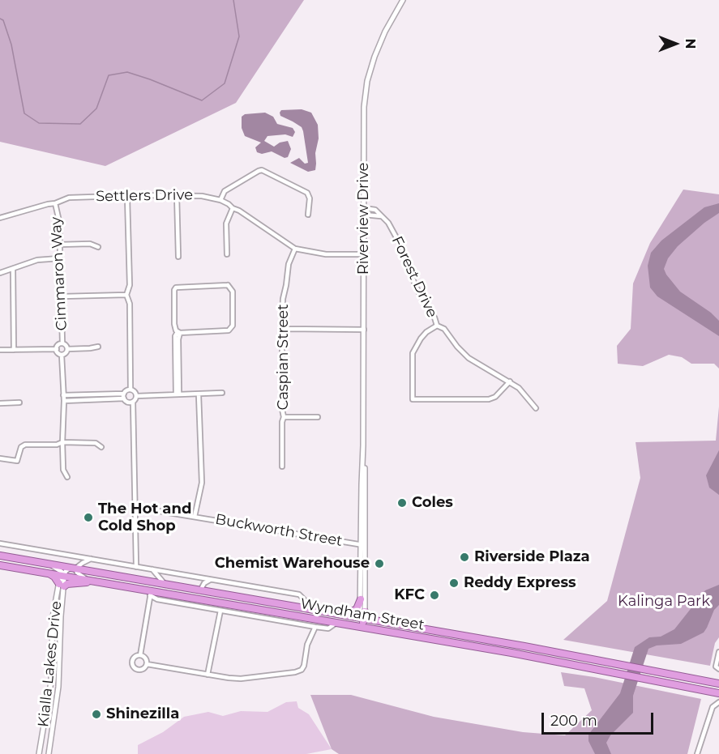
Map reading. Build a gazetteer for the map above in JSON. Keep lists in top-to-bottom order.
{
  "streets": {
    "highway": ["Wyndham Street"],
    "street": [
      "Settlers Drive",
      "Riverview Drive",
      "Cimmaron Way",
      "Forest Drive",
      "Caspian Street",
      "Buckworth Street",
      "Kialla Lakes Drive"
    ]
  },
  "crossings": [
    ["Settlers Drive", "Riverview Drive"],
    ["Settlers Drive", "Cimmaron Way"],
    ["Settlers Drive", "Caspian Street"],
    ["Riverview Drive", "Buckworth Street"],
    ["Riverview Drive", "Wyndham Street"],
    ["Wyndham Street", "Kialla Lakes Drive"]
  ],
  "parks": ["Kalinga Park"],
  "places": [
    "Coles",
    "The Hot and Cold Shop",
    "Riverside Plaza",
    "Chemist Warehouse",
    "Reddy Express",
    "KFC",
    "Shinezilla"
  ],
  "scale_bar": "200 m",
  "north": "right"
}
